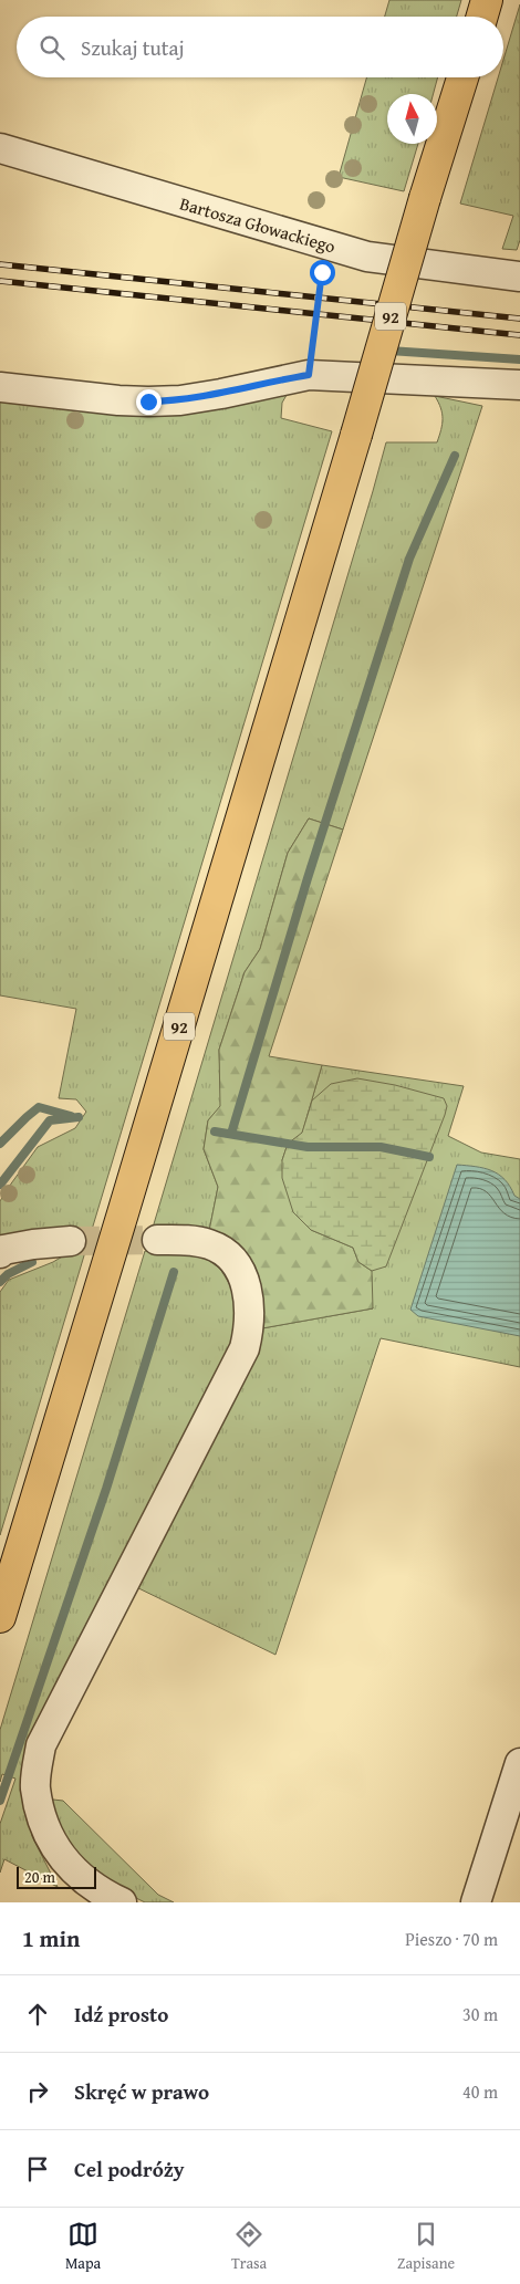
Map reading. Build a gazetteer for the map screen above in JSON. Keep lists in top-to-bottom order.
{
  "streets": {
    "main road": ["92"],
    "street": ["Bartosza Głowackiego"]
  },
  "scale_bar": "20 m",
  "north": "top",
  "page": {
    "search": "Szukaj tutaj",
    "scale": "20 m",
    "heading": ["1 min", "Pieszo · 70 m"],
    "list": [
      ["Idź prosto", "30 m"],
      ["Skręć w prawo", "40 m"],
      "Cel podróży"
    ],
    "nav": ["Mapa", "Trasa", "Zapisane"]
  }
}
